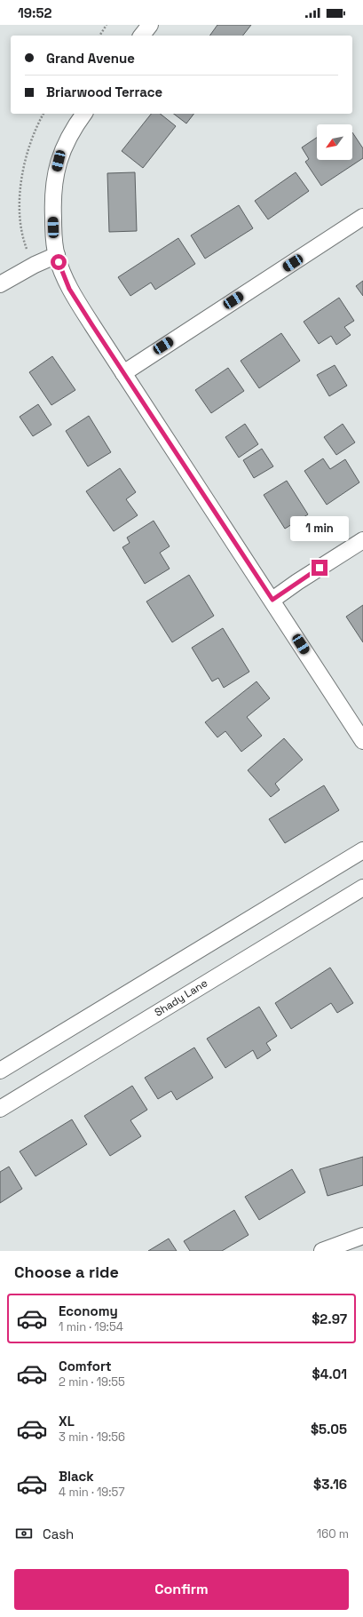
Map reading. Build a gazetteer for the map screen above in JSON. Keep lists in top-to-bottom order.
{
  "streets": {
    "street": ["Shady Lane"]
  },
  "north": "bottom left",
  "page": {
    "status": "19:52",
    "banner": ["Grand Avenue", "Briarwood Terrace"],
    "bubble": "1 min",
    "heading": "Choose a ride",
    "list": [
      {
        "name": "Economy",
        "note": "1 min · 19:54",
        "value": "$2.97"
      },
      {
        "name": "Comfort",
        "note": "2 min · 19:55",
        "value": "$4.01"
      },
      {
        "name": "XL",
        "note": "3 min · 19:56",
        "value": "$5.05"
      },
      {
        "name": "Black",
        "note": "4 min · 19:57",
        "value": "$3.16"
      }
    ],
    "pay": ["Cash", "160 m"],
    "buttons": "Confirm"
  }
}
